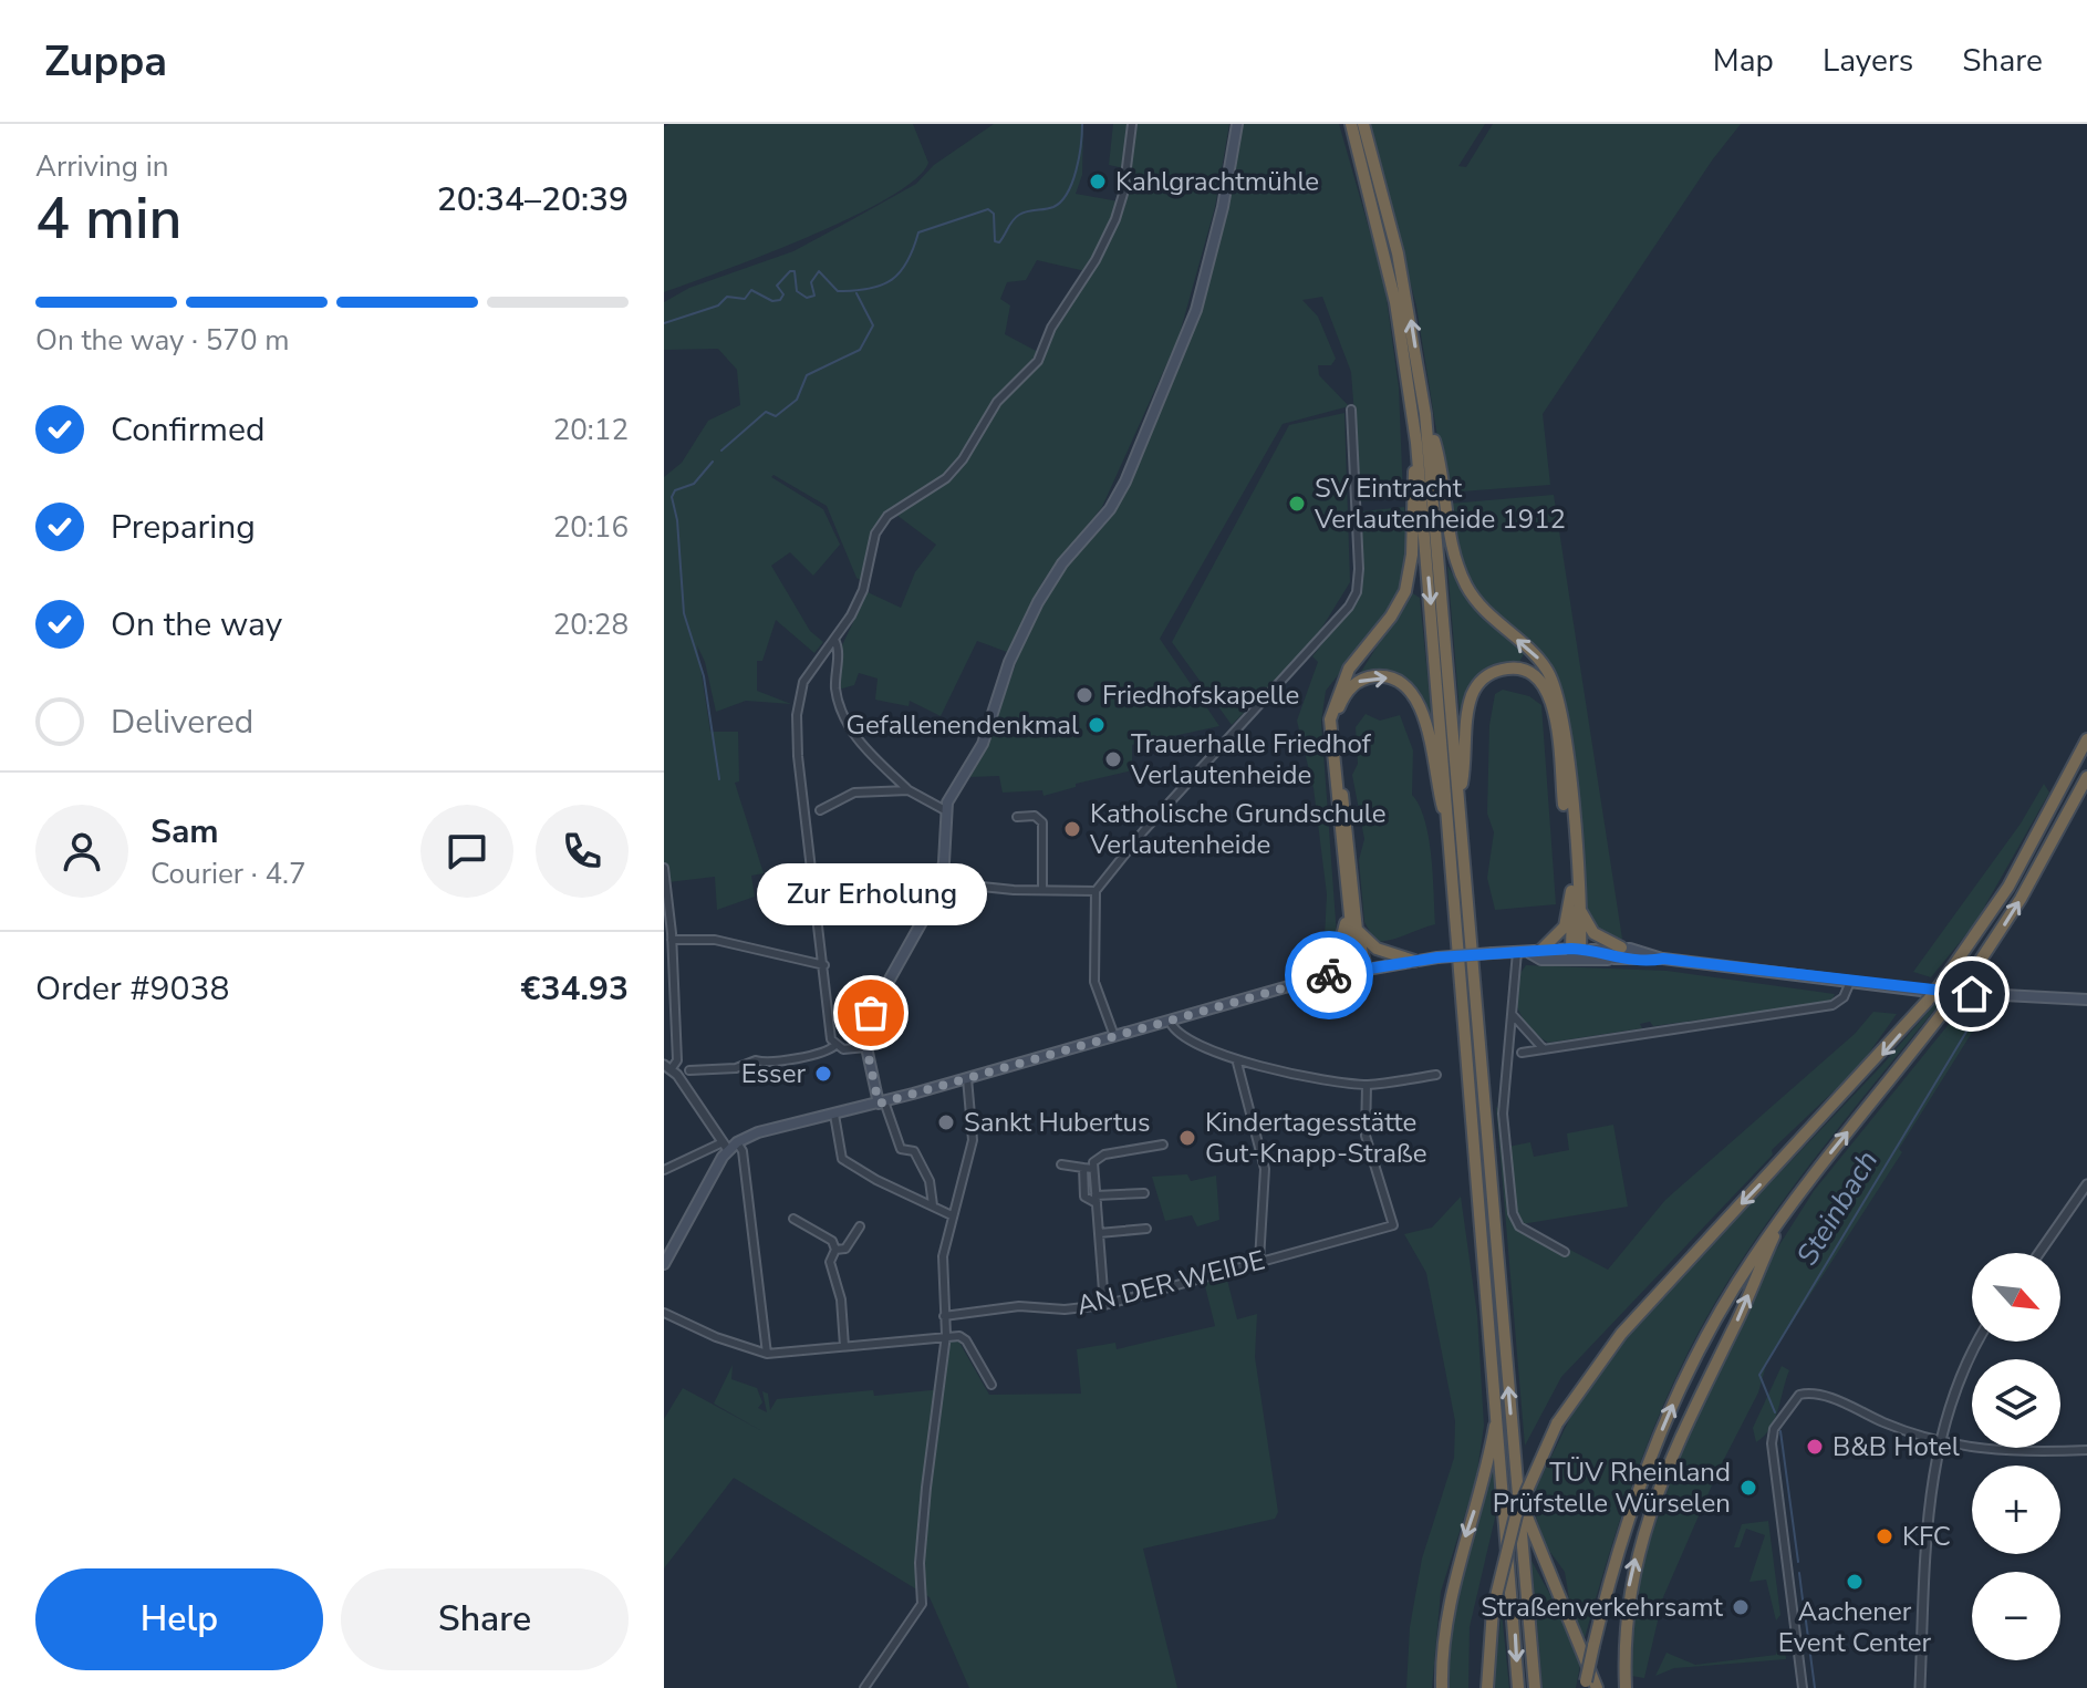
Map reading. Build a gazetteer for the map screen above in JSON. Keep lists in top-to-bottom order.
{
  "streets": {
    "street": ["AN DER WEIDE"]
  },
  "water": ["Steinbach"],
  "places": [
    "Kahlgrachtmühle",
    "SV Eintracht Verlautenheide 1912",
    "Friedhofskapelle",
    "Gefallenendenkmal",
    "Trauerhalle Friedhof Verlautenheide",
    "Katholische Grundschule Verlautenheide",
    "Zur Erholung",
    "Esser",
    "Sankt Hubertus",
    "Kindertagesstätte Gut-Knapp-Straße",
    "B&B Hotel",
    "TÜV Rheinland Prüfstelle Würselen",
    "KFC",
    "Aachener Event Center",
    "Straßenverkehrsamt"
  ],
  "north": "bottom right",
  "page": {
    "header": "Zuppa",
    "nav": ["Map", "Layers", "Share"],
    "heading": ["4 min", "Arriving in", "20:34–20:39"],
    "panel": [
      "Sam",
      "Courier · 4.7",
      "Order #9038",
      "€34.93"
    ],
    "bar": "On the way · 570 m",
    "list": [
      ["Confirmed", "20:12"],
      ["Preparing", "20:16"],
      ["On the way", "20:28"],
      "Delivered"
    ],
    "bubble": "Zur Erholung",
    "map_buttons": ["+", "−"],
    "buttons": ["Help", "Share"]
  }
}
